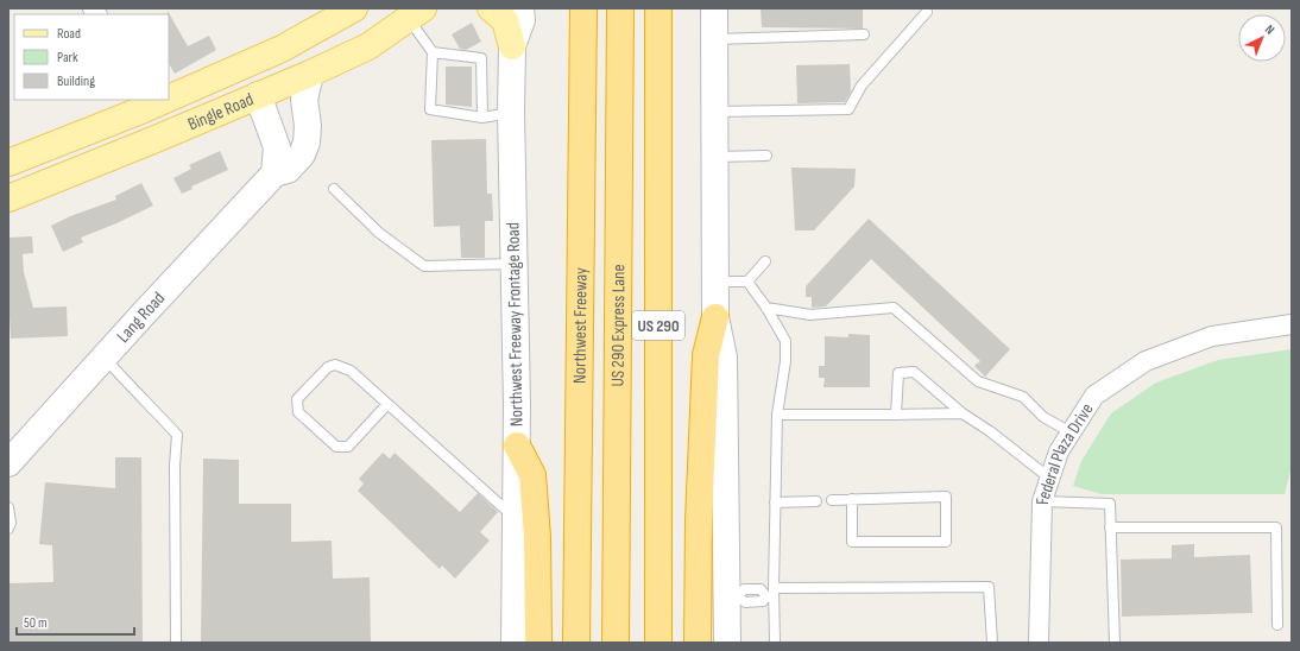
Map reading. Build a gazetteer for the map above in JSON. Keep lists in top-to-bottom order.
{
  "streets": {
    "highway": ["Northwest Freeway", "US 290 Express Lane", "US 290"],
    "main road": ["Bingle Road", "Lang Road", "Northwest Freeway Frontage Road"],
    "street": ["Federal Plaza Drive"]
  },
  "crossings": [
    ["Bingle Road", "Lang Road"]
  ],
  "legend": ["Road", "Park", "Building"],
  "scale_bar": "50 m",
  "north": "top right"
}
